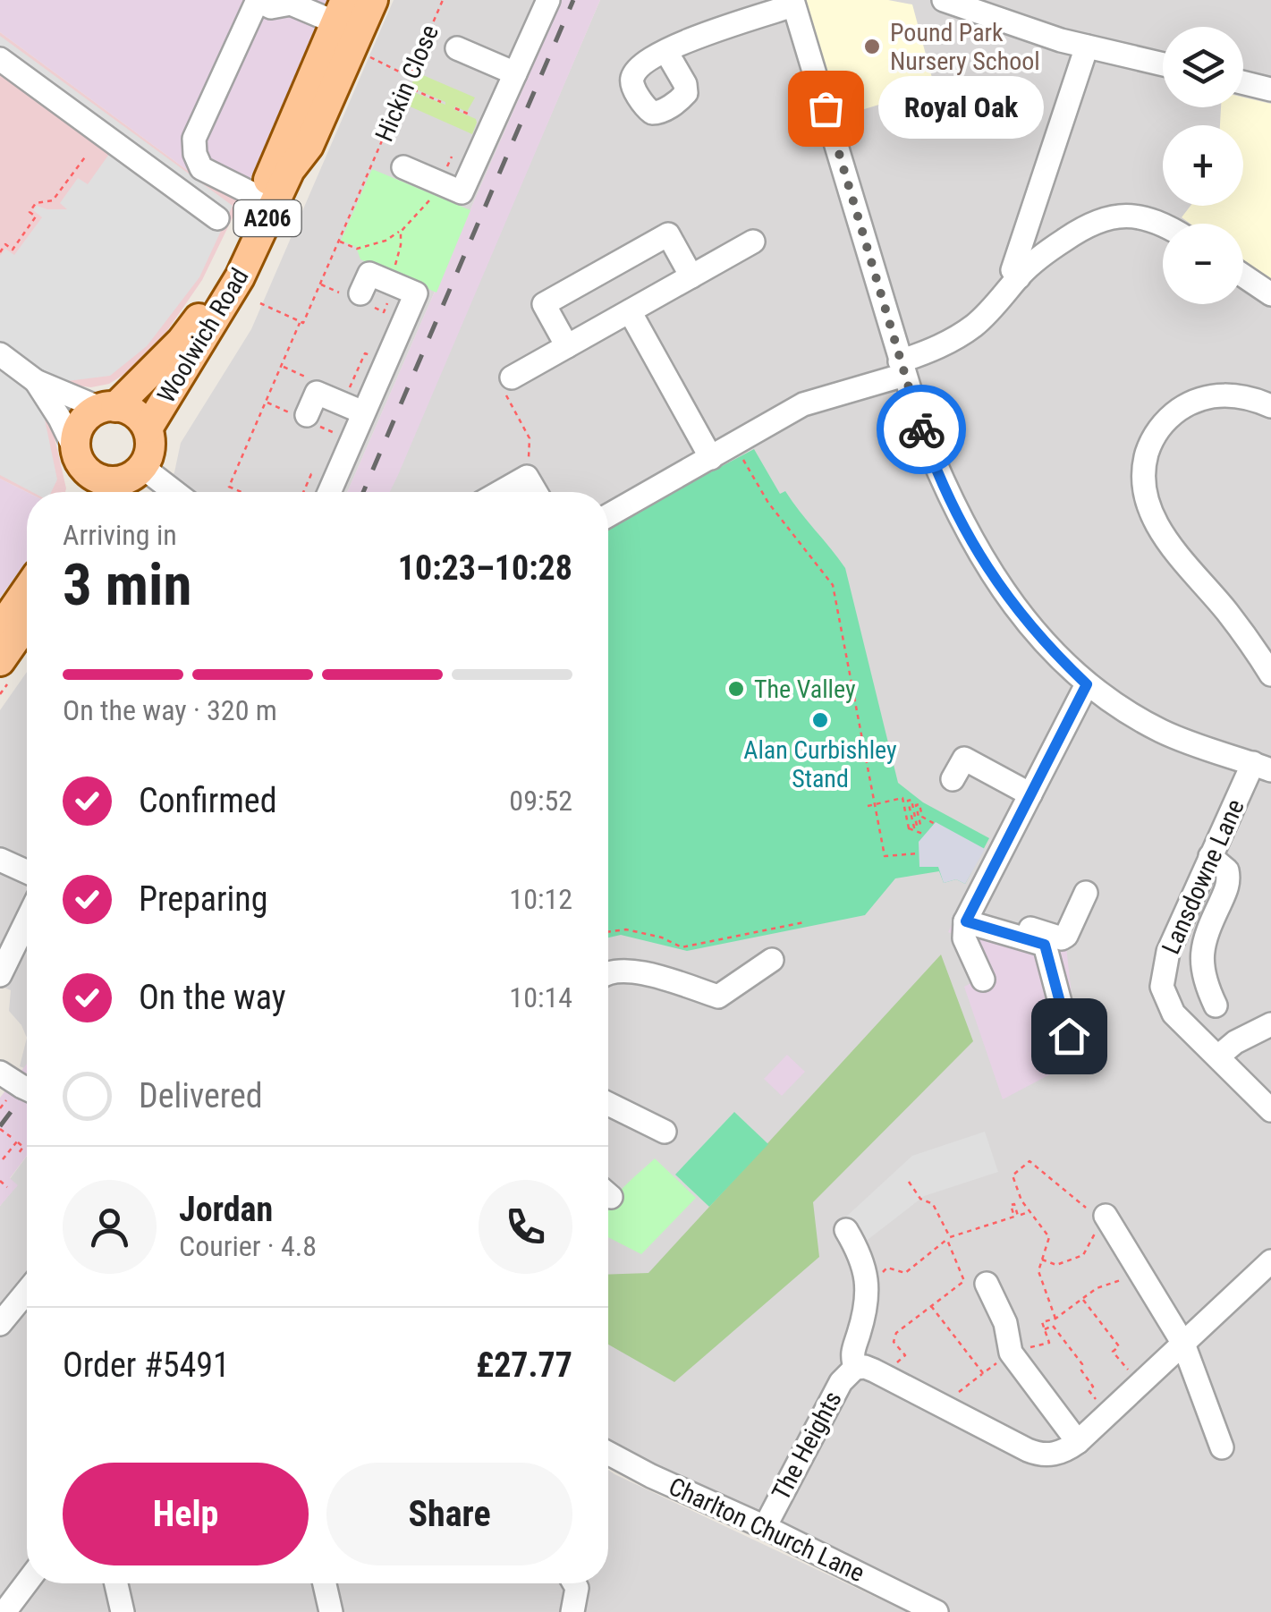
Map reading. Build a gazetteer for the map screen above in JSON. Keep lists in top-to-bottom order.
{
  "streets": {
    "main road": ["A206", "Woolwich Road"],
    "street": [
      "Hickin Close",
      "Lansdowne Lane",
      "The Heights",
      "Charlton Church Lane"
    ]
  },
  "crossings": [
    ["The Heights", "Charlton Church Lane"]
  ],
  "places": [
    "Pound Park Nursery School",
    "Royal Oak",
    "The Valley",
    "Alan Curbishley Stand"
  ],
  "page": {
    "map_buttons": ["+", "−"],
    "bubble": "Royal Oak",
    "heading": ["3 min", "Arriving in", "10:23–10:28"],
    "panel": [
      "Jordan",
      "Courier · 4.8",
      "Order #5491",
      "£27.77"
    ],
    "bar": "On the way · 320 m",
    "list": [
      ["Confirmed", "09:52"],
      ["Preparing", "10:12"],
      ["On the way", "10:14"],
      "Delivered"
    ],
    "buttons": ["Help", "Share"]
  }
}
